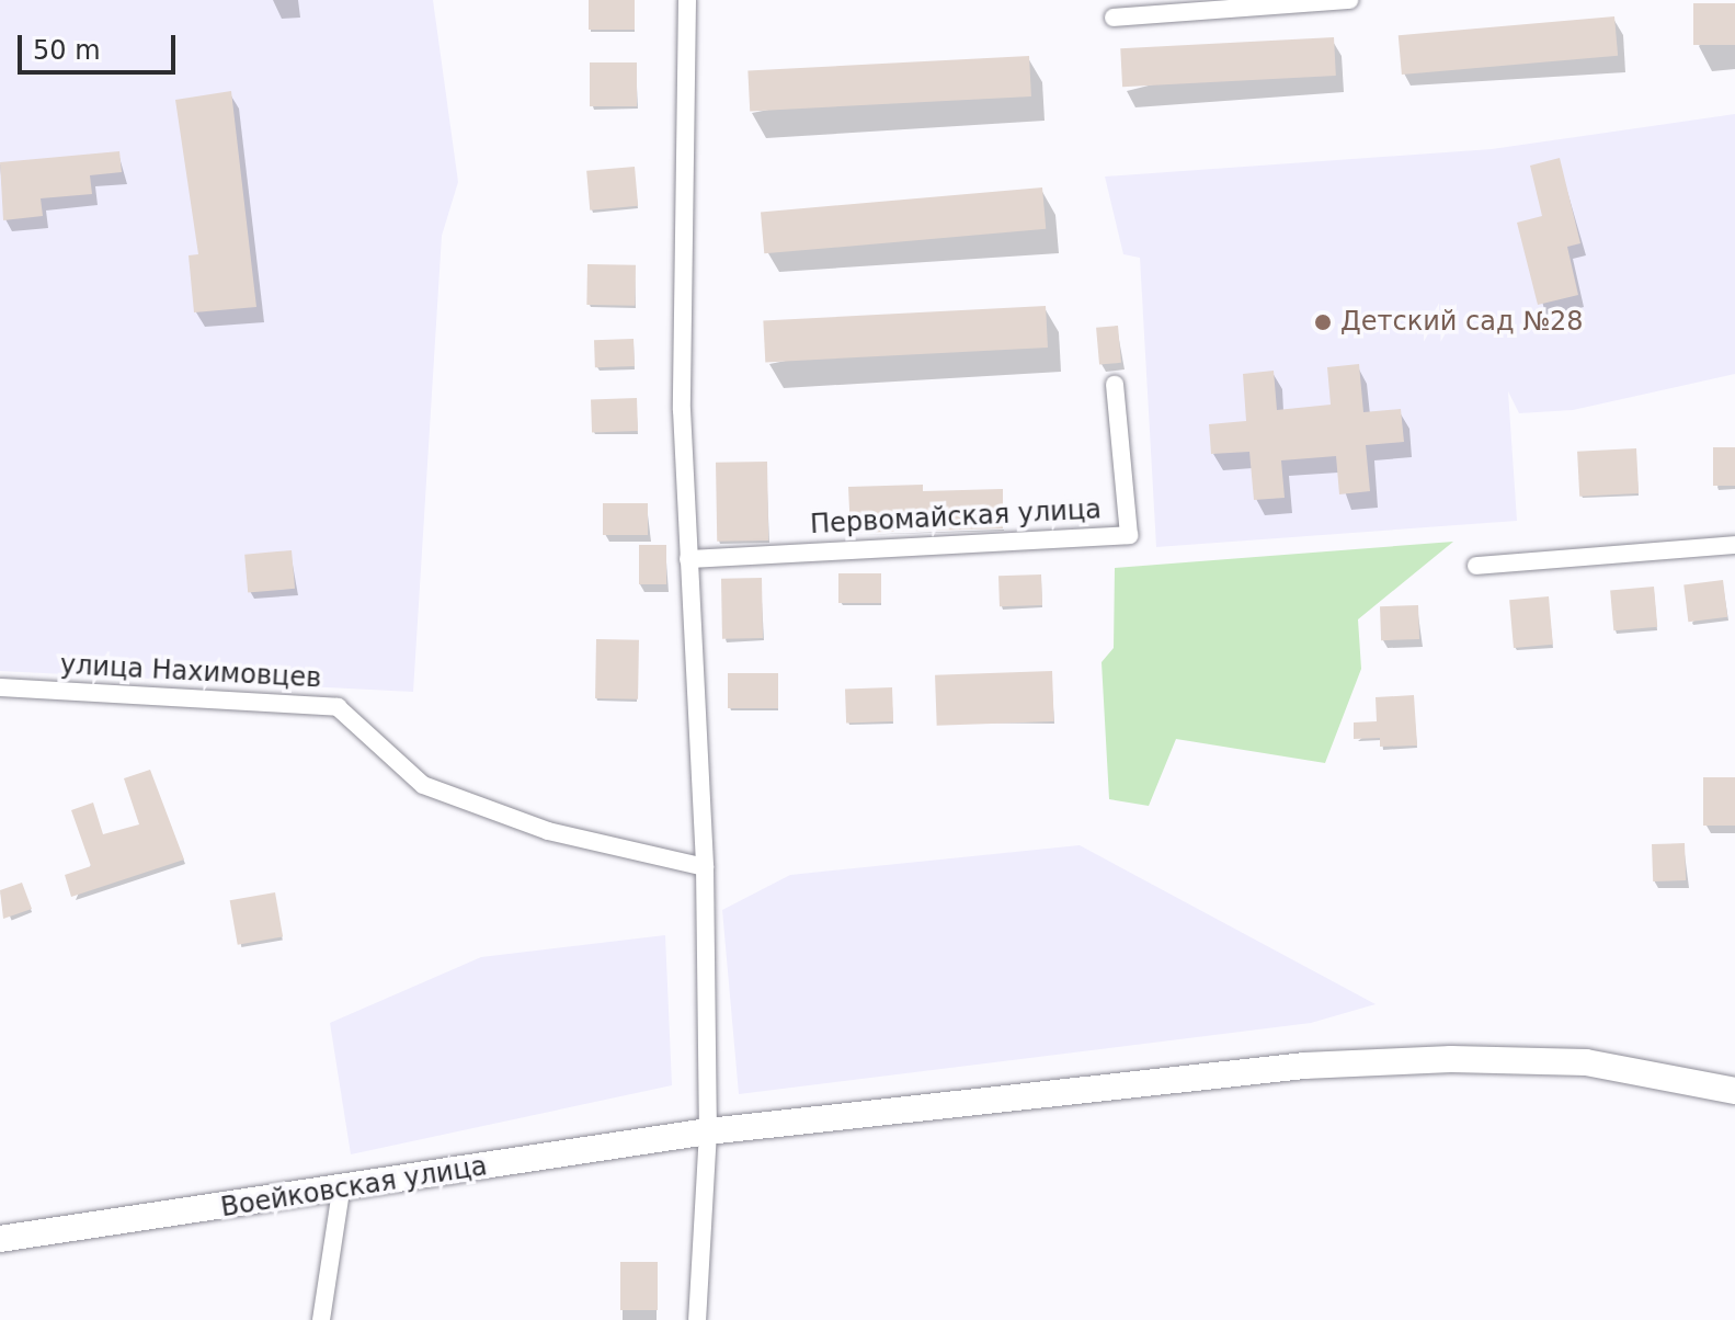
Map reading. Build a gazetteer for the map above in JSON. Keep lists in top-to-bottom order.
{
  "streets": {
    "main road": ["Воейковская улица"],
    "street": ["Первомайская улица", "улица Нахимовцев"]
  },
  "places": ["Детский сад №28"],
  "scale_bar": "50 m"
}
